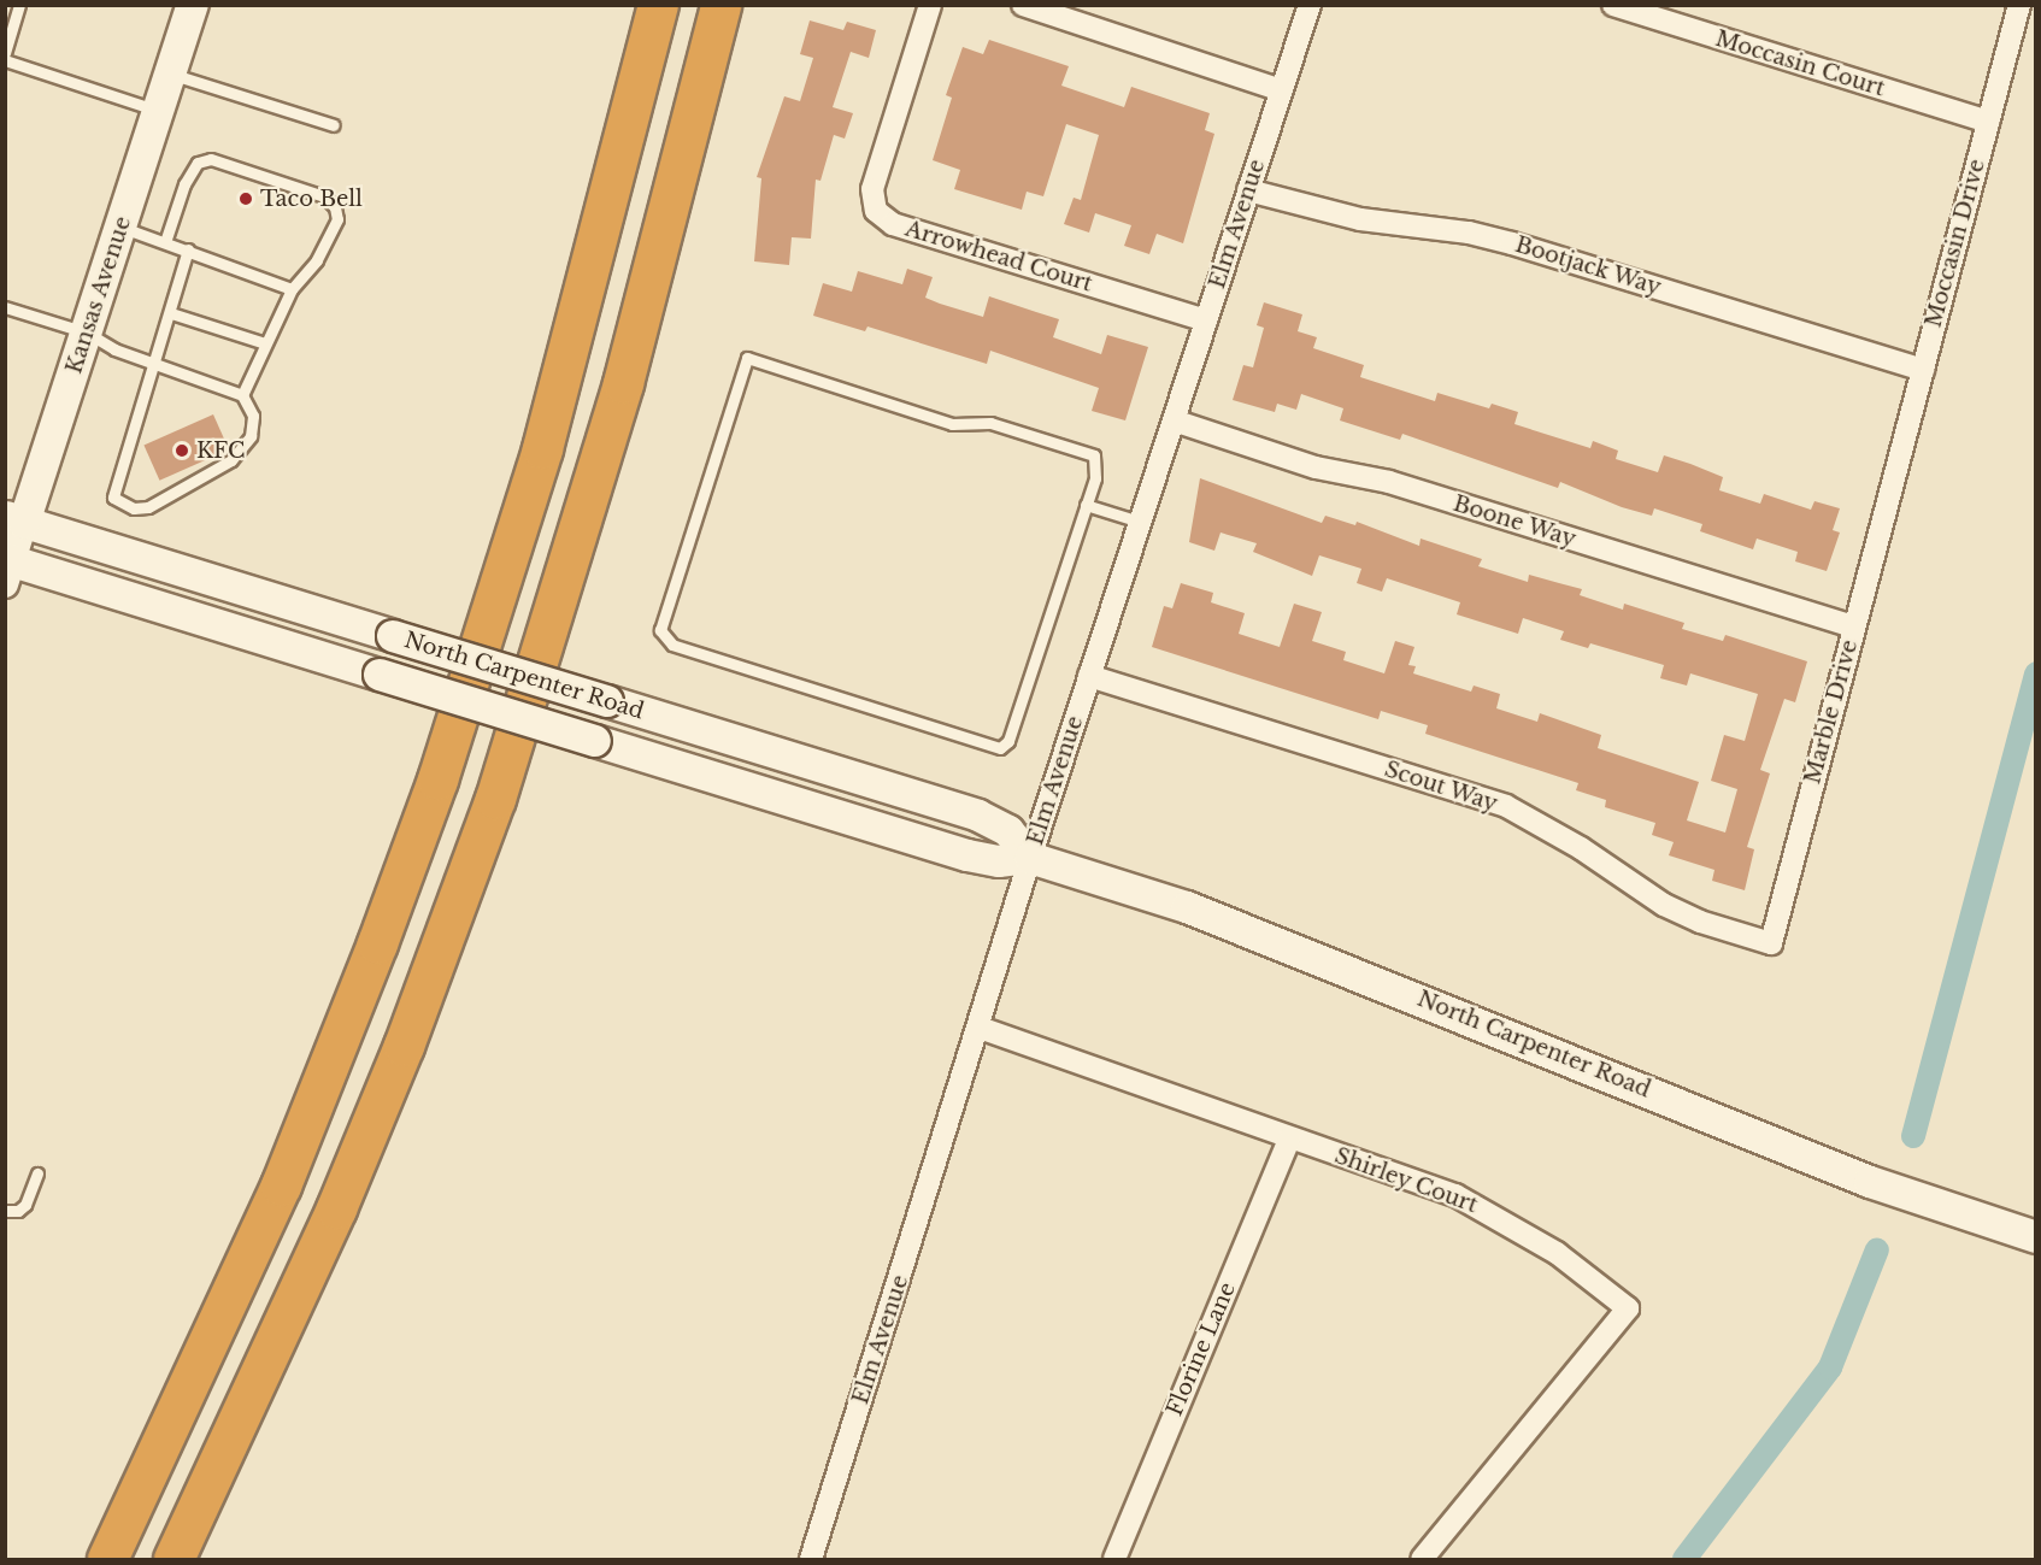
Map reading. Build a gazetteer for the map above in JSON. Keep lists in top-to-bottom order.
{
  "streets": {
    "main road": ["Kansas Avenue", "North Carpenter Road"],
    "street": [
      "Moccasin Court",
      "Elm Avenue",
      "Moccasin Drive",
      "Arrowhead Court",
      "Bootjack Way",
      "Boone Way",
      "Marble Drive",
      "Scout Way",
      "Shirley Court",
      "Florine Lane"
    ]
  },
  "crossings": [
    ["Moccasin Court", "Moccasin Drive"],
    ["Elm Avenue", "Arrowhead Court"],
    ["Elm Avenue", "Bootjack Way"],
    ["Elm Avenue", "Boone Way"],
    ["Elm Avenue", "North Carpenter Road"],
    ["Elm Avenue", "Scout Way"],
    ["Elm Avenue", "Shirley Court"],
    ["Moccasin Drive", "Bootjack Way"],
    ["Moccasin Drive", "Marble Drive"],
    ["Kansas Avenue", "North Carpenter Road"],
    ["Boone Way", "Marble Drive"],
    ["Marble Drive", "Scout Way"],
    ["Shirley Court", "Florine Lane"]
  ],
  "places": ["Taco Bell", "KFC"]
}
